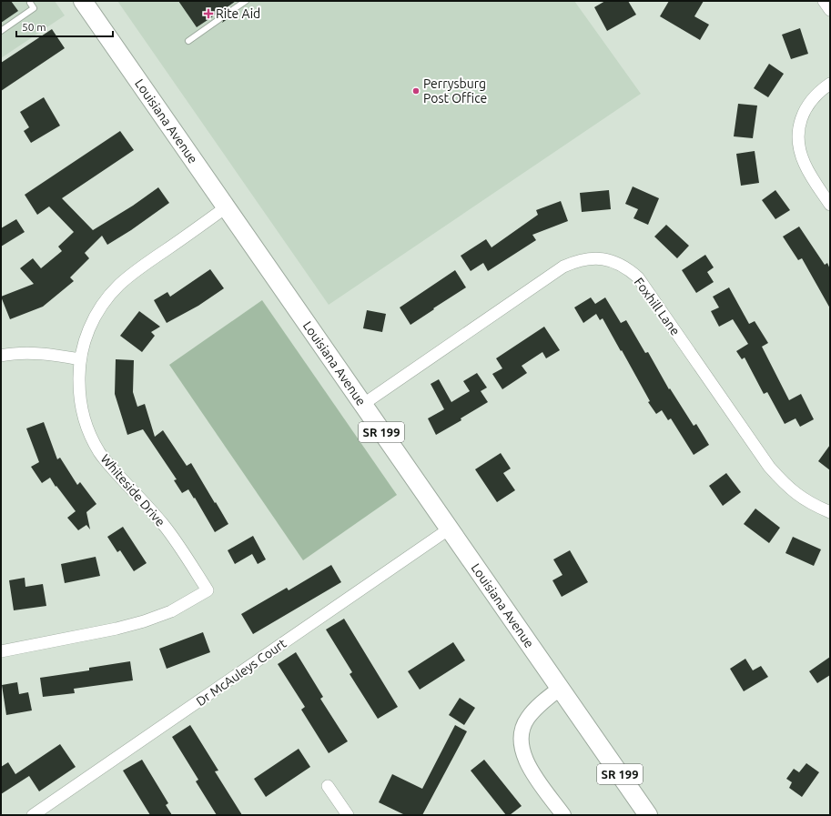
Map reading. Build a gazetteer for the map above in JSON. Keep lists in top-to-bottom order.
{
  "streets": {
    "main road": ["Louisiana Avenue", "SR 199"],
    "street": ["Foxhill Lane", "Whiteside Drive", "Dr McAuleys Court"]
  },
  "crossings": [
    ["Louisiana Avenue", "Foxhill Lane"],
    ["Louisiana Avenue", "Whiteside Drive"],
    ["Louisiana Avenue", "Dr McAuleys Court"]
  ],
  "places": {
    "health": ["Rite Aid"],
    "other": ["Perrysburg Post Office"]
  },
  "scale_bar": "50 m"
}
